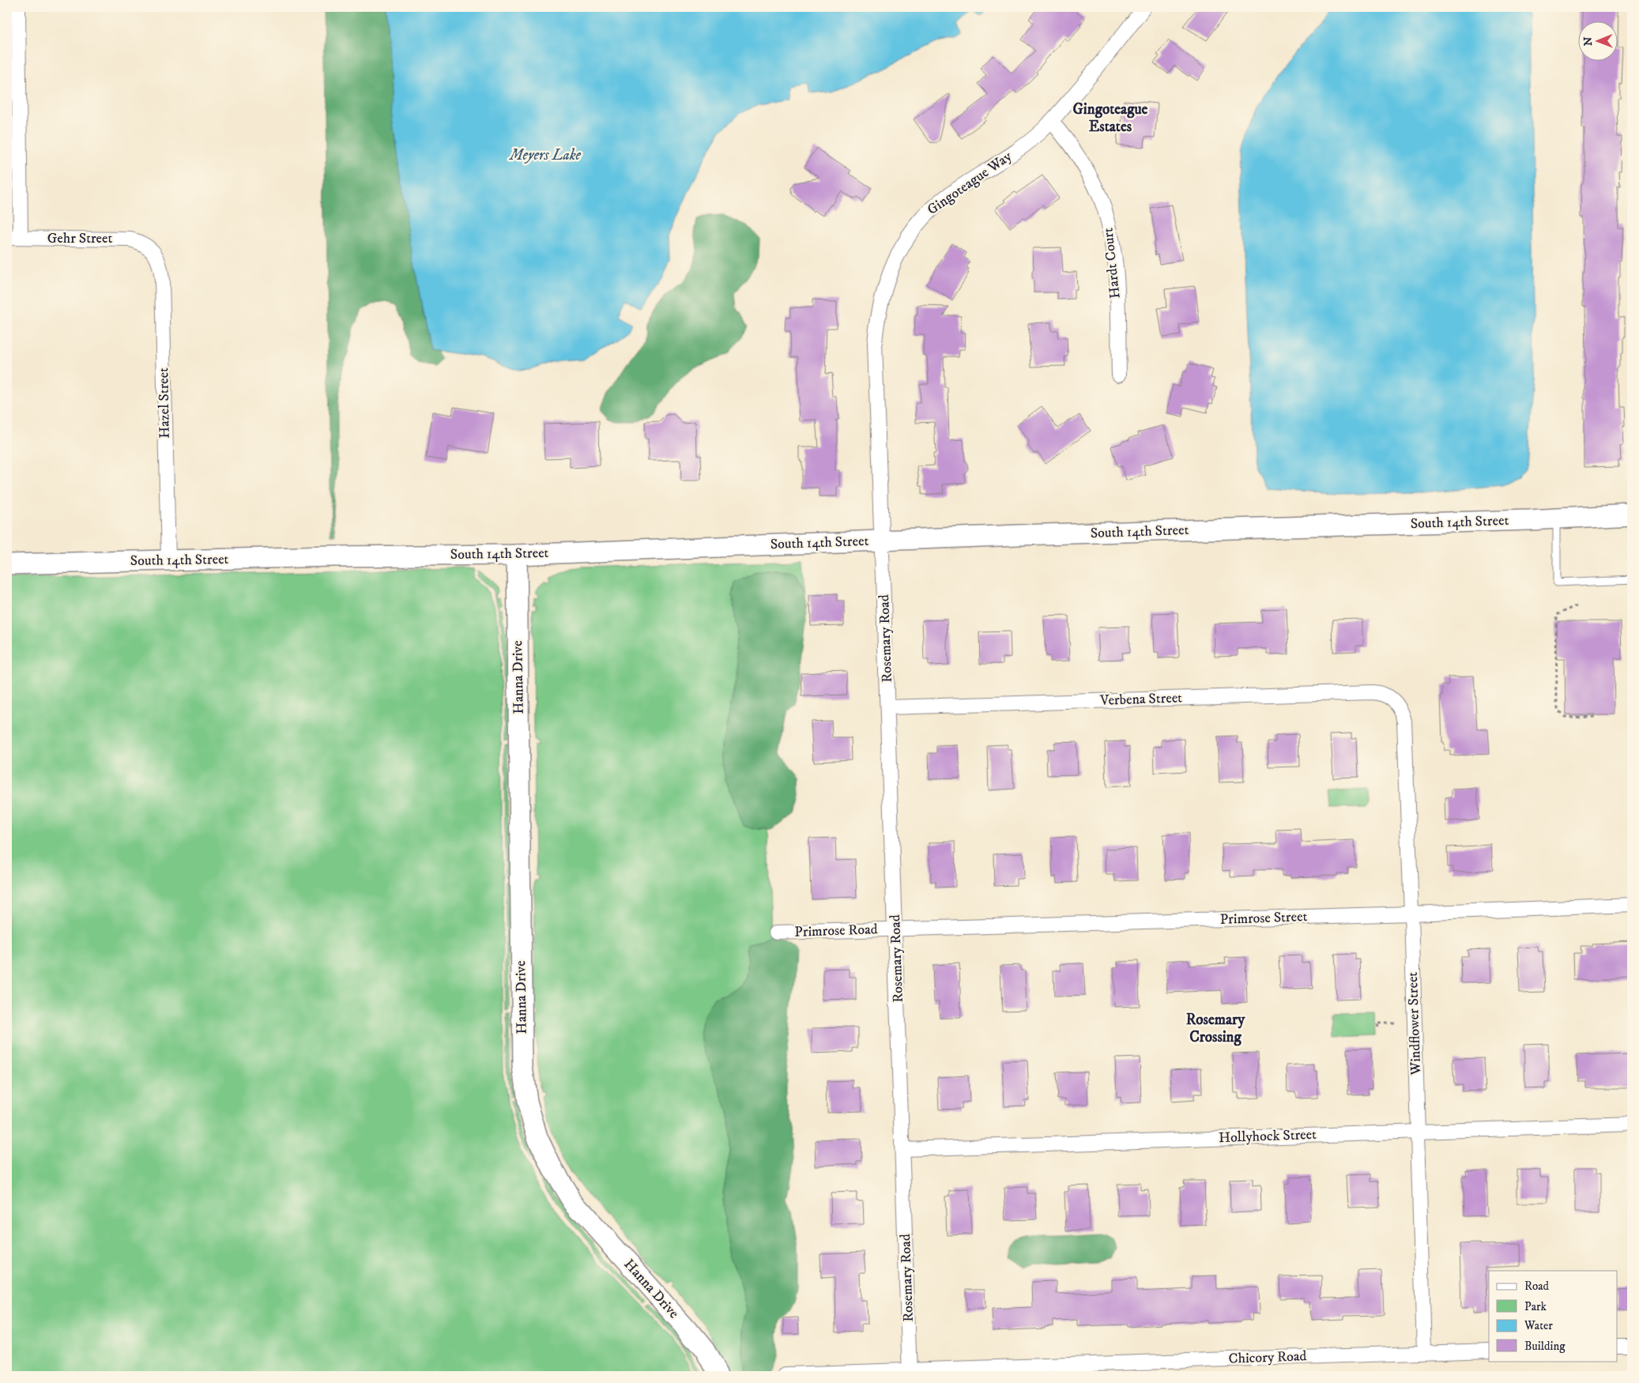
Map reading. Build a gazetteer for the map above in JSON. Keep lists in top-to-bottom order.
{
  "streets": {
    "main road": ["South 14th Street", "Hanna Drive"],
    "street": [
      "Gingoteague Way",
      "Gehr Street",
      "Hardt Court",
      "Hazel Street",
      "Rosemary Road",
      "Verbena Street",
      "Primrose Street",
      "Primrose Road",
      "Windflower Street",
      "Hollyhock Street",
      "Chicory Road"
    ]
  },
  "crossings": [
    ["Gingoteague Way", "Hardt Court"],
    ["Gingoteague Way", "South 14th Street"],
    ["Gingoteague Way", "Rosemary Road"],
    ["Gehr Street", "Hazel Street"],
    ["Hazel Street", "South 14th Street"],
    ["South 14th Street", "Rosemary Road"],
    ["South 14th Street", "Hanna Drive"],
    ["Rosemary Road", "Verbena Street"],
    ["Rosemary Road", "Primrose Street"],
    ["Rosemary Road", "Primrose Road"],
    ["Rosemary Road", "Hollyhock Street"],
    ["Rosemary Road", "Chicory Road"],
    ["Verbena Street", "Windflower Street"],
    ["Primrose Street", "Primrose Road"],
    ["Primrose Street", "Windflower Street"],
    ["Windflower Street", "Hollyhock Street"],
    ["Windflower Street", "Chicory Road"]
  ],
  "districts": ["Gingoteague Estates", "Rosemary Crossing"],
  "water": ["Meyers Lake"],
  "legend": [
    "Road",
    "Park",
    "Water",
    "Building"
  ],
  "north": "left"
}
